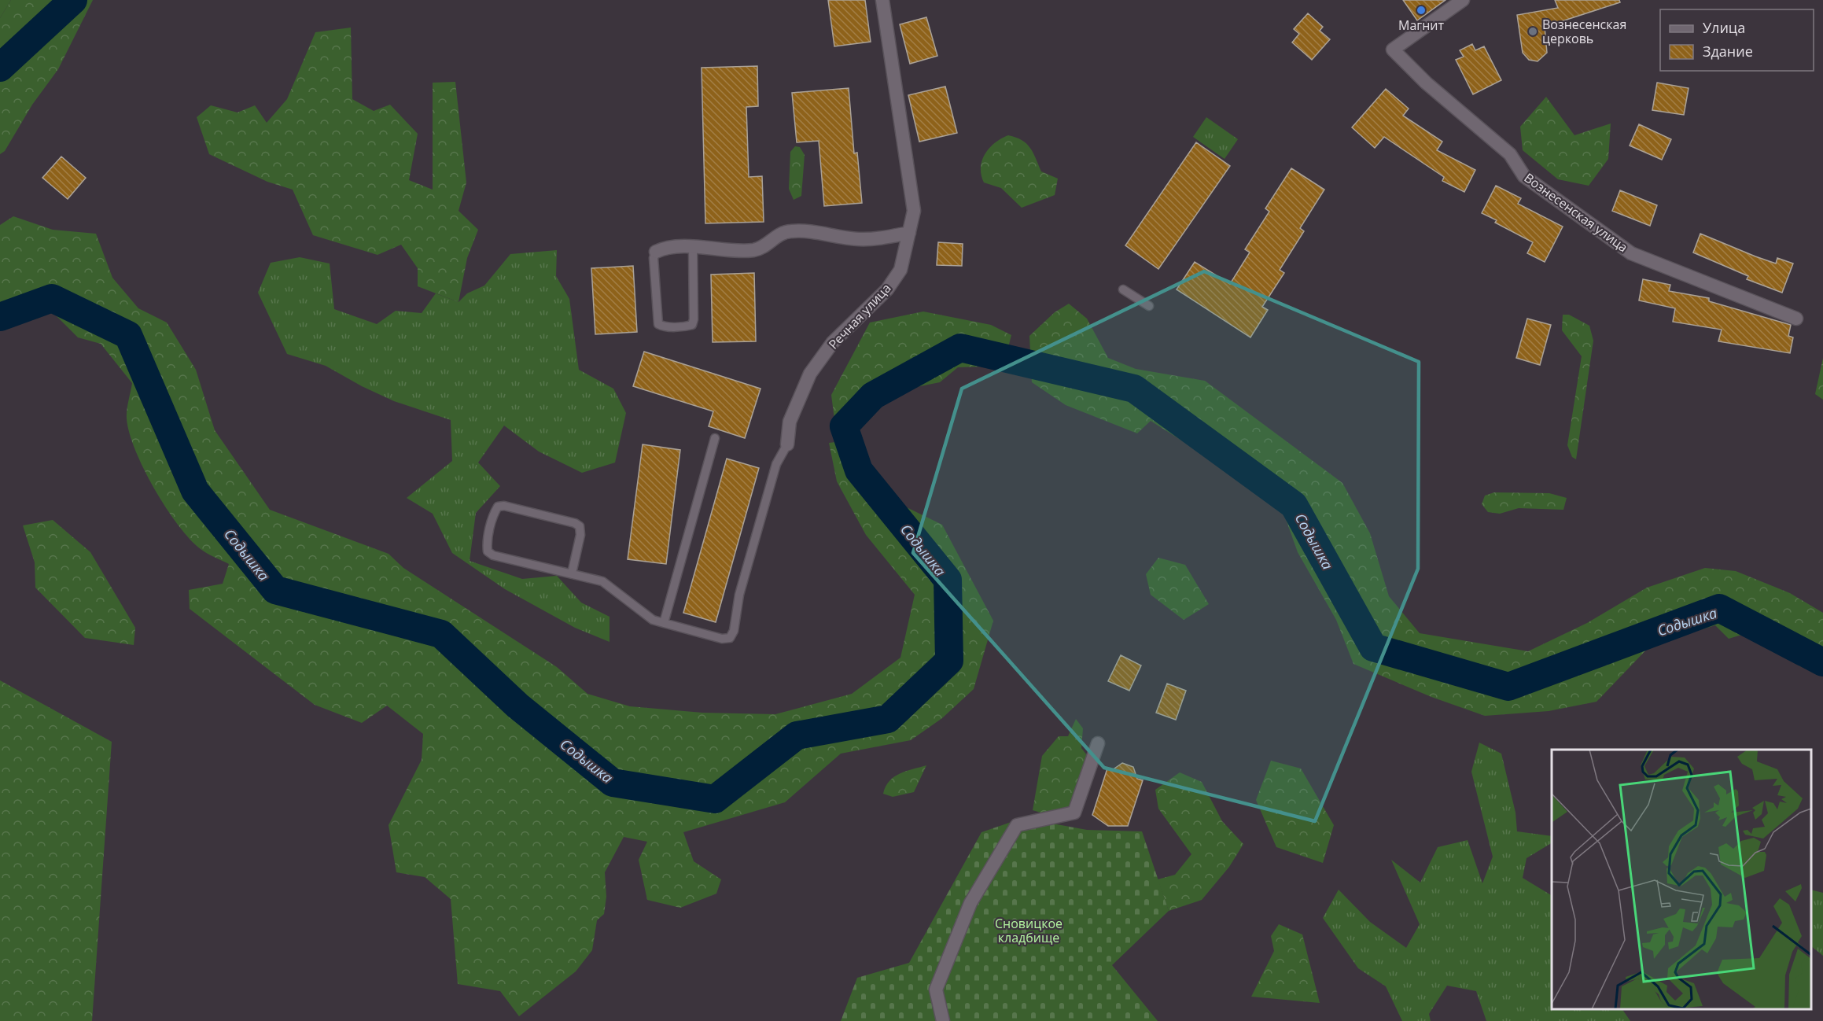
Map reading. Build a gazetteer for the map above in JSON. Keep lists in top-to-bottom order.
{
  "streets": {
    "street": ["Вознесенская улица", "Речная улица"]
  },
  "water": ["Содышка"],
  "parks": ["Сновицкое кладбище"],
  "places": ["Магнит", "Вознесенская церковь"],
  "legend": ["Улица", "Здание"]
}
